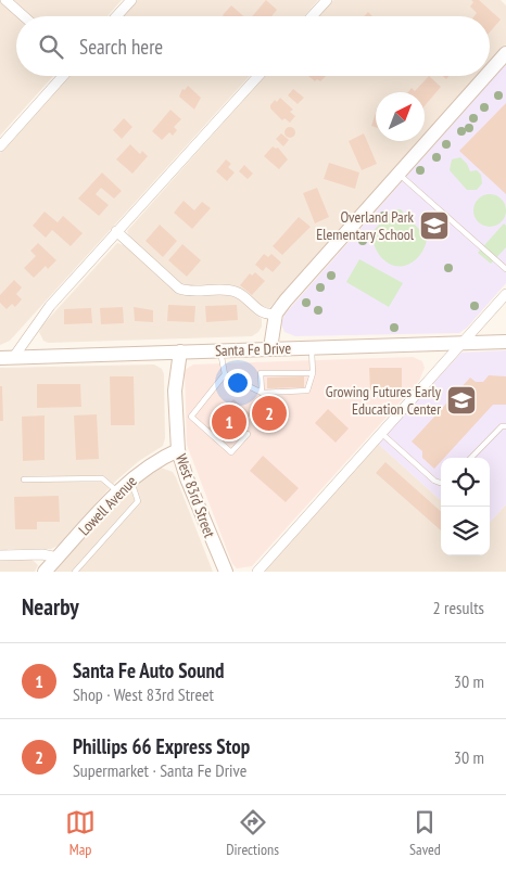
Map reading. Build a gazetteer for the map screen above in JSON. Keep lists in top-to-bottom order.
{
  "streets": {
    "street": ["Santa Fe Drive", "West 83rd Street", "Lowell Avenue"]
  },
  "crossings": [
    ["Santa Fe Drive", "West 83rd Street"],
    ["West 83rd Street", "Lowell Avenue"]
  ],
  "places": {
    "school or university": ["Overland Park Elementary School", "Growing Futures Early Education Center"]
  },
  "north": "top right",
  "page": {
    "search": "Search here",
    "pins": ["2", "1"],
    "heading": ["Nearby", "2 results"],
    "list": [
      {
        "mark": "1",
        "name": "Santa Fe Auto Sound",
        "note": "Shop · West 83rd Street",
        "value": "30 m"
      },
      {
        "mark": "2",
        "name": "Phillips 66 Express Stop",
        "note": "Supermarket · Santa Fe Drive",
        "value": "30 m"
      }
    ],
    "nav": ["Map", "Directions", "Saved"]
  }
}
